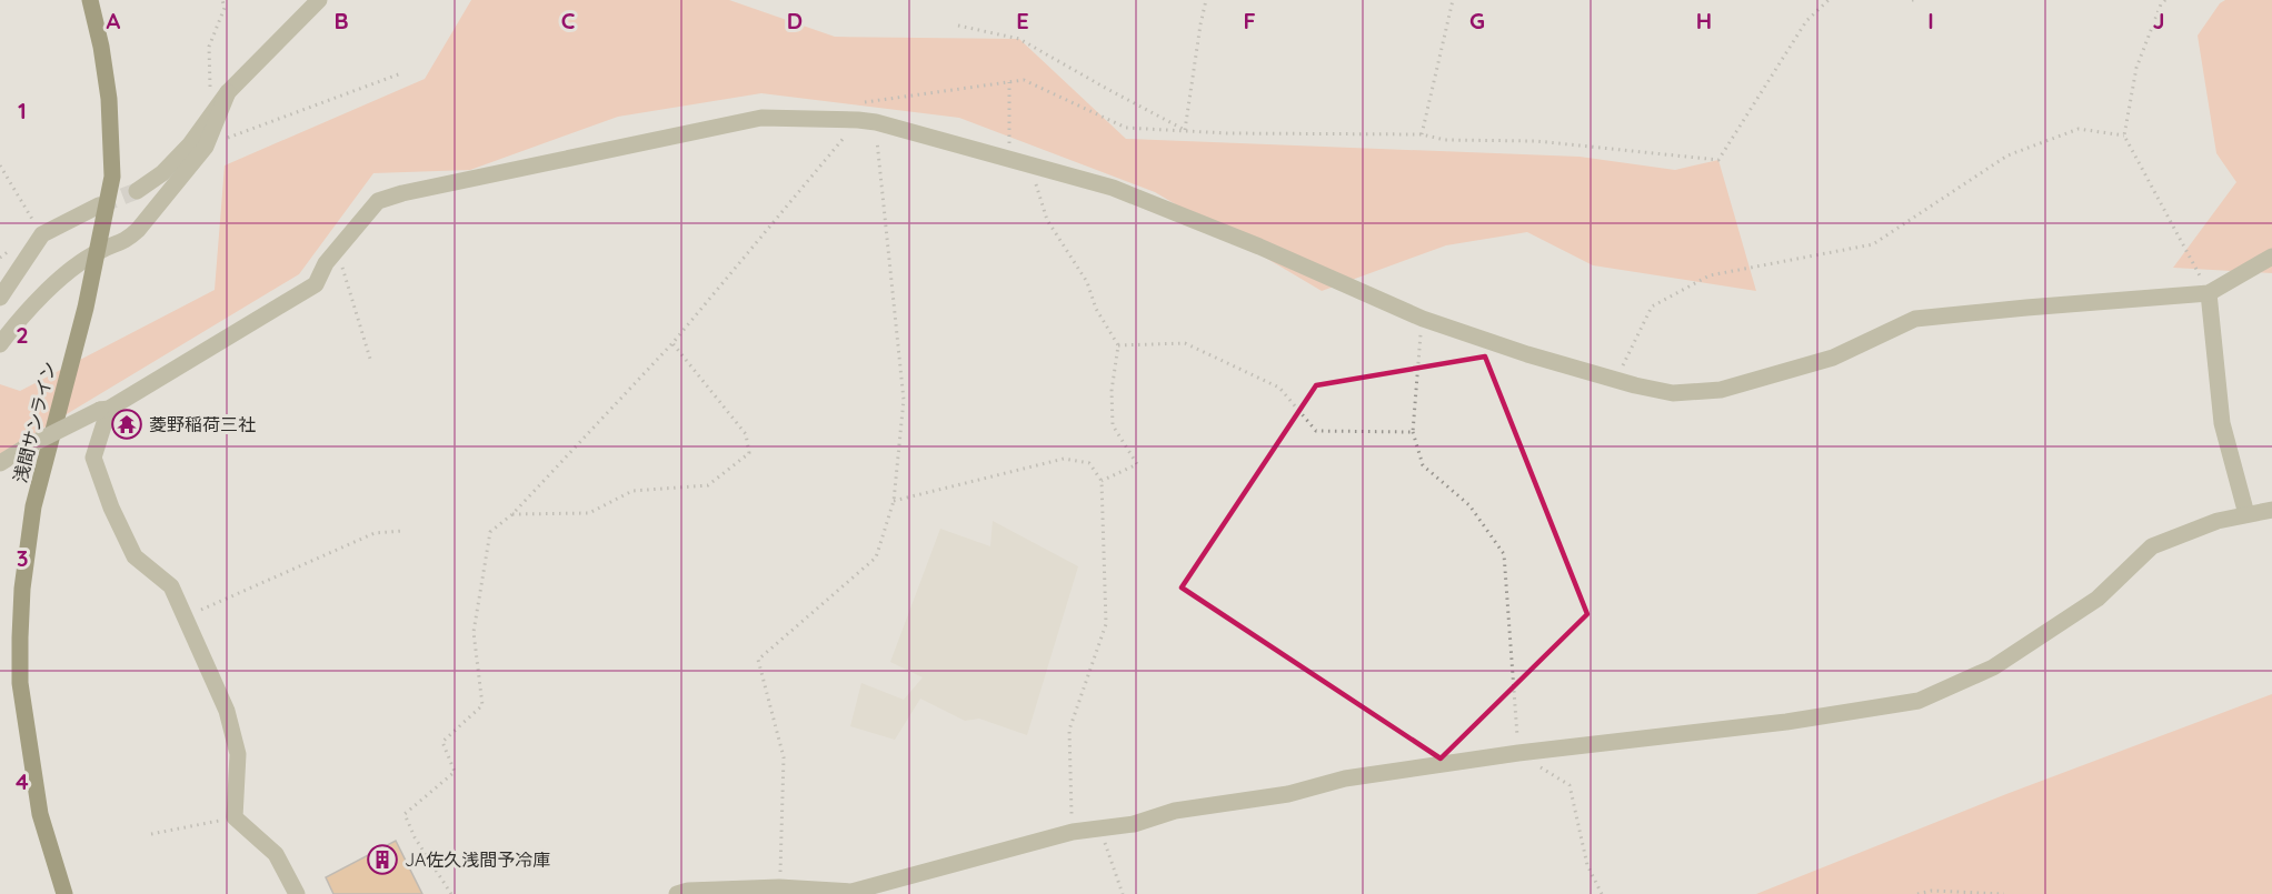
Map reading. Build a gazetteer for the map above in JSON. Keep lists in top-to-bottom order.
{
  "streets": {
    "main road": ["浅間サンライン"]
  },
  "places": {
    "temple": ["菱野稲荷三社"],
    "building": ["JA佐久浅間予冷庫"]
  },
  "grid": {
    "columns": [
      "A",
      "B",
      "C",
      "D",
      "E",
      "F",
      "G",
      "H",
      "I",
      "J"
    ],
    "rows": [
      "1",
      "2",
      "3",
      "4"
    ]
  }
}
